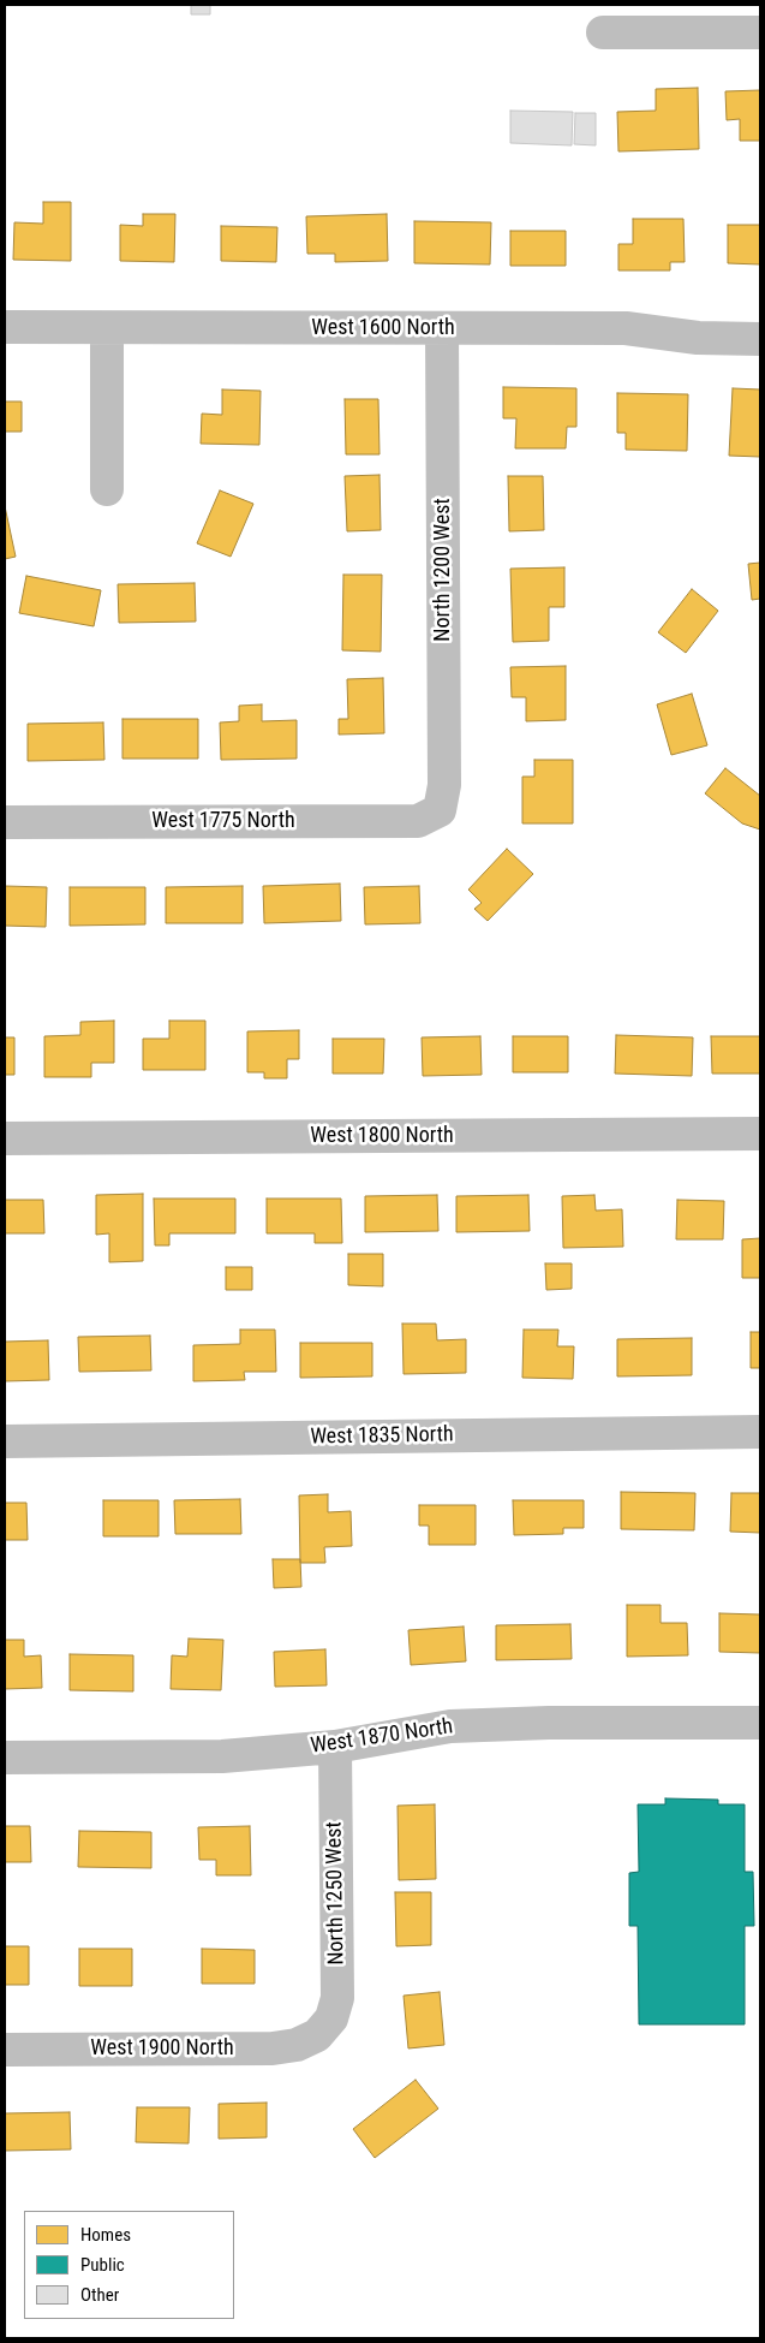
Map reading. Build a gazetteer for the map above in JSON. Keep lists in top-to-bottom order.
{
  "streets": {
    "street": [
      "West 1600 North",
      "North 1200 West",
      "West 1775 North",
      "West 1800 North",
      "West 1835 North",
      "West 1870 North",
      "North 1250 West",
      "West 1900 North"
    ]
  },
  "crossings": [
    ["West 1600 North", "North 1200 West"],
    ["North 1200 West", "West 1775 North"],
    ["West 1870 North", "North 1250 West"],
    ["North 1250 West", "West 1900 North"]
  ],
  "legend": ["Homes", "Public", "Other"]
}
